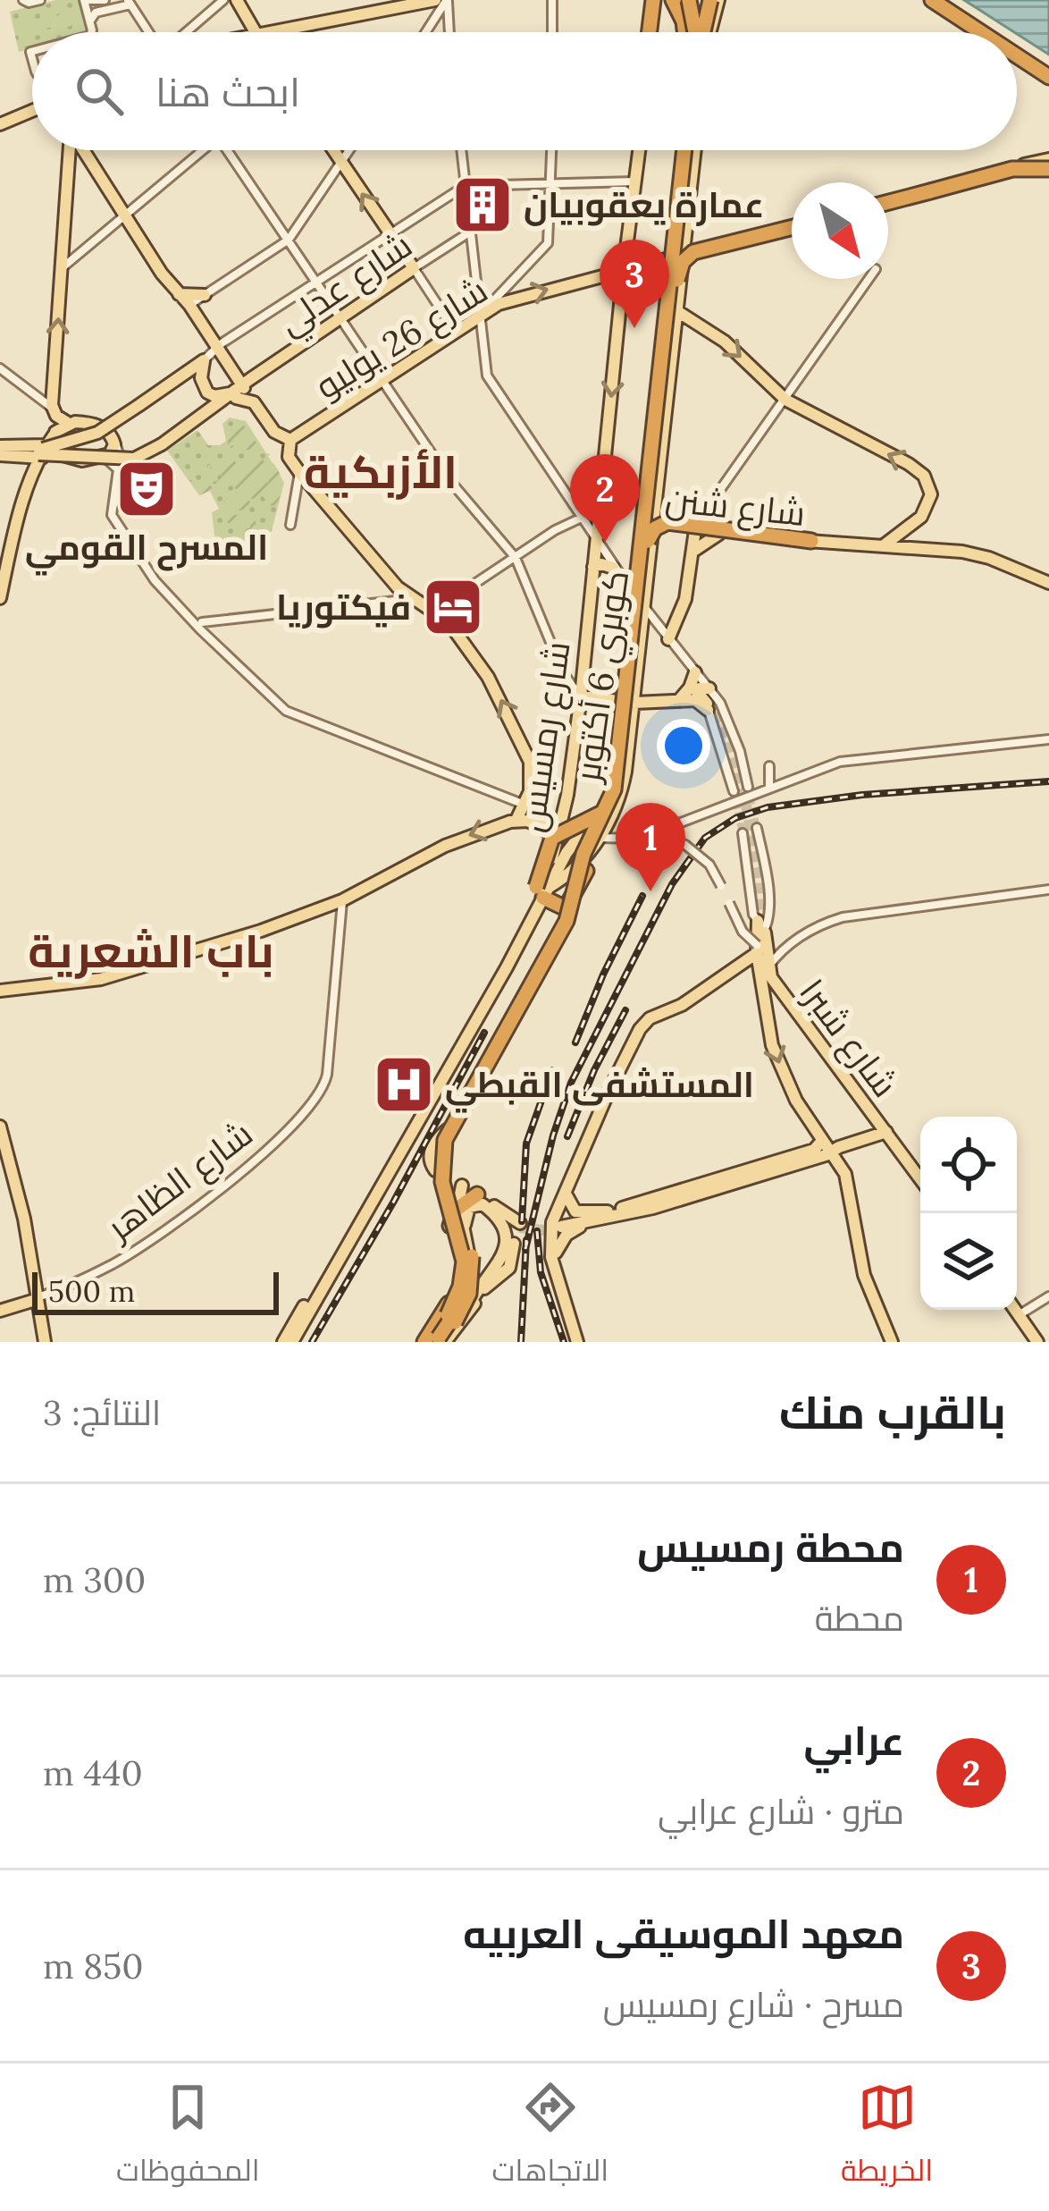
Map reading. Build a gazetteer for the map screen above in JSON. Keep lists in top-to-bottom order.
{
  "streets": {
    "highway": ["كوبري 6 أكتوبر"],
    "main road": [
      "شارع عدلي",
      "شارع 26 يوليو",
      "شارع شنن",
      "شارع رمسيس",
      "شارع شبرا",
      "شارع الظاهر"
    ]
  },
  "crossings": [
    ["شارع 26 يوليو", "شارع رمسيس"]
  ],
  "districts": ["الأزبكية", "باب الشعرية"],
  "places": {
    "building": ["عمارة يعقوبيان"],
    "theatre": ["المسرح القومي"],
    "hotel": ["فيكتوريا"],
    "hospital": ["المستشفى القبطي"]
  },
  "scale_bar": "500 m",
  "north": "bottom right",
  "page": {
    "search": "ابحث هنا",
    "pins": ["3", "2", "1"],
    "scale": "500 m",
    "heading": ["بالقرب منك", "النتائج: 3"],
    "list": [
      {
        "mark": "1",
        "name": "محطة رمسيس",
        "note": "محطة",
        "value": "300 m"
      },
      {
        "mark": "2",
        "name": "عرابي",
        "note": "مترو · شارع عرابي",
        "value": "440 m"
      },
      {
        "mark": "3",
        "name": "معهد الموسيقى العربيه",
        "note": "مسرح · شارع رمسيس",
        "value": "850 m"
      }
    ],
    "nav": ["الخريطة", "الاتجاهات", "المحفوظات"]
  }
}
